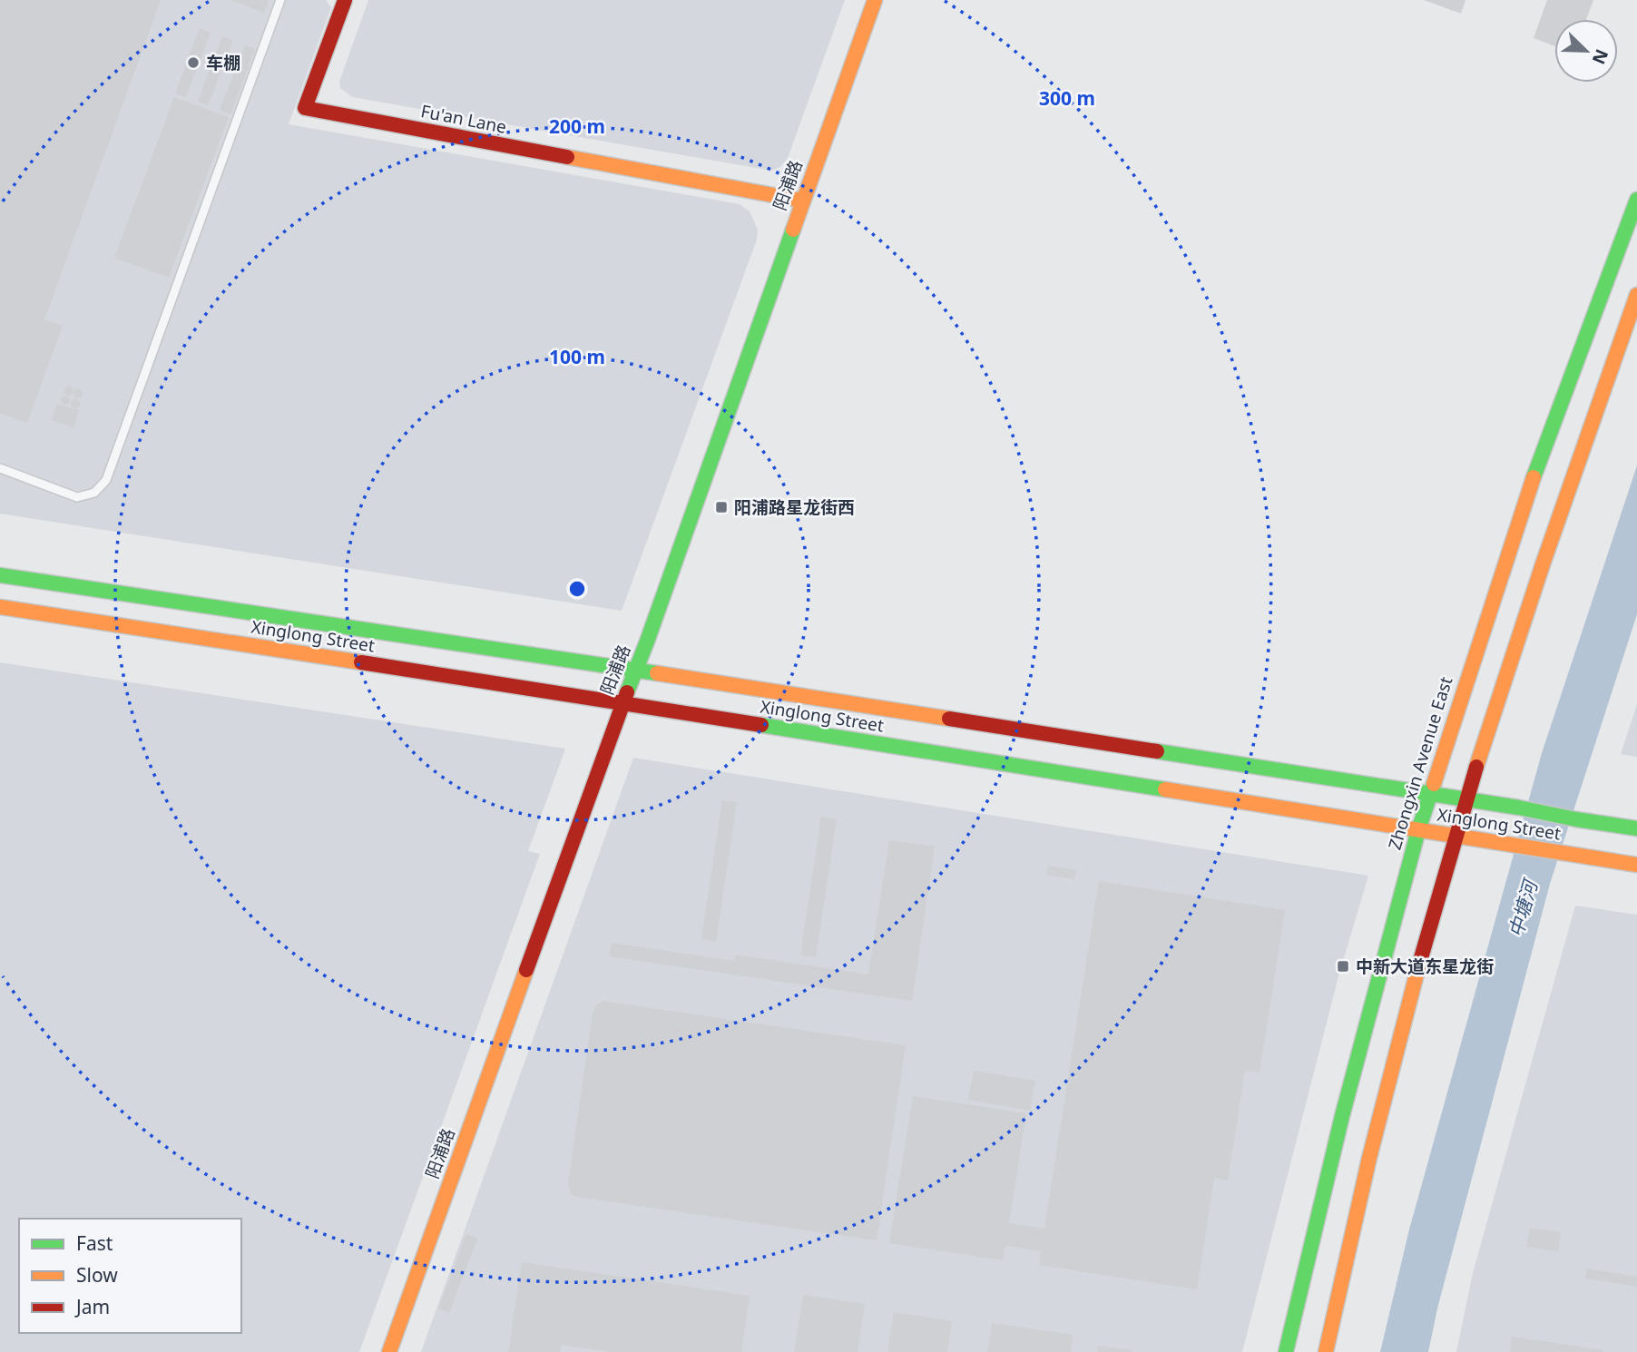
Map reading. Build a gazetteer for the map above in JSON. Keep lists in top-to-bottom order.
{
  "streets": {
    "main road": [
      "Fu'an Lane",
      "阳浦路",
      "Xinglong Street",
      "Zhongxin Avenue East"
    ]
  },
  "crossings": [
    ["Fu'an Lane", "阳浦路"],
    ["阳浦路", "Xinglong Street"],
    ["Xinglong Street", "Zhongxin Avenue East"]
  ],
  "water": ["中塘河"],
  "places": {
    "other": ["车棚"],
    "transit": ["阳浦路星龙街西", "中新大道东星龙街"]
  },
  "legend": ["Fast", "Slow", "Jam"],
  "north": "bottom right",
  "rings": ["300 m", "200 m", "100 m"]
}
